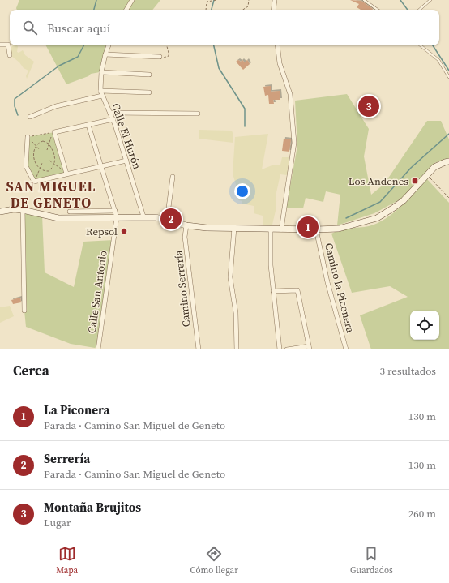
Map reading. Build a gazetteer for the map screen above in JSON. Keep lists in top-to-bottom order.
{
  "streets": {
    "street": [
      "Calle El Hurón",
      "Camino la Piconera",
      "Camino Serrería",
      "Calle San Antonio"
    ]
  },
  "districts": ["SAN MIGUEL DE GENETO"],
  "places": {
    "transit": ["Los Andenes"],
    "other": ["Repsol"]
  },
  "page": {
    "search": "Buscar aquí",
    "pins": ["3", "2", "1"],
    "heading": ["Cerca", "3 resultados"],
    "list": [
      {
        "mark": "1",
        "name": "La Piconera",
        "note": "Parada · Camino San Miguel de Geneto",
        "value": "130 m"
      },
      {
        "mark": "2",
        "name": "Serrería",
        "note": "Parada · Camino San Miguel de Geneto",
        "value": "130 m"
      },
      {
        "mark": "3",
        "name": "Montaña Brujitos",
        "note": "Lugar",
        "value": "260 m"
      }
    ],
    "nav": ["Mapa", "Cómo llegar", "Guardados"]
  }
}
